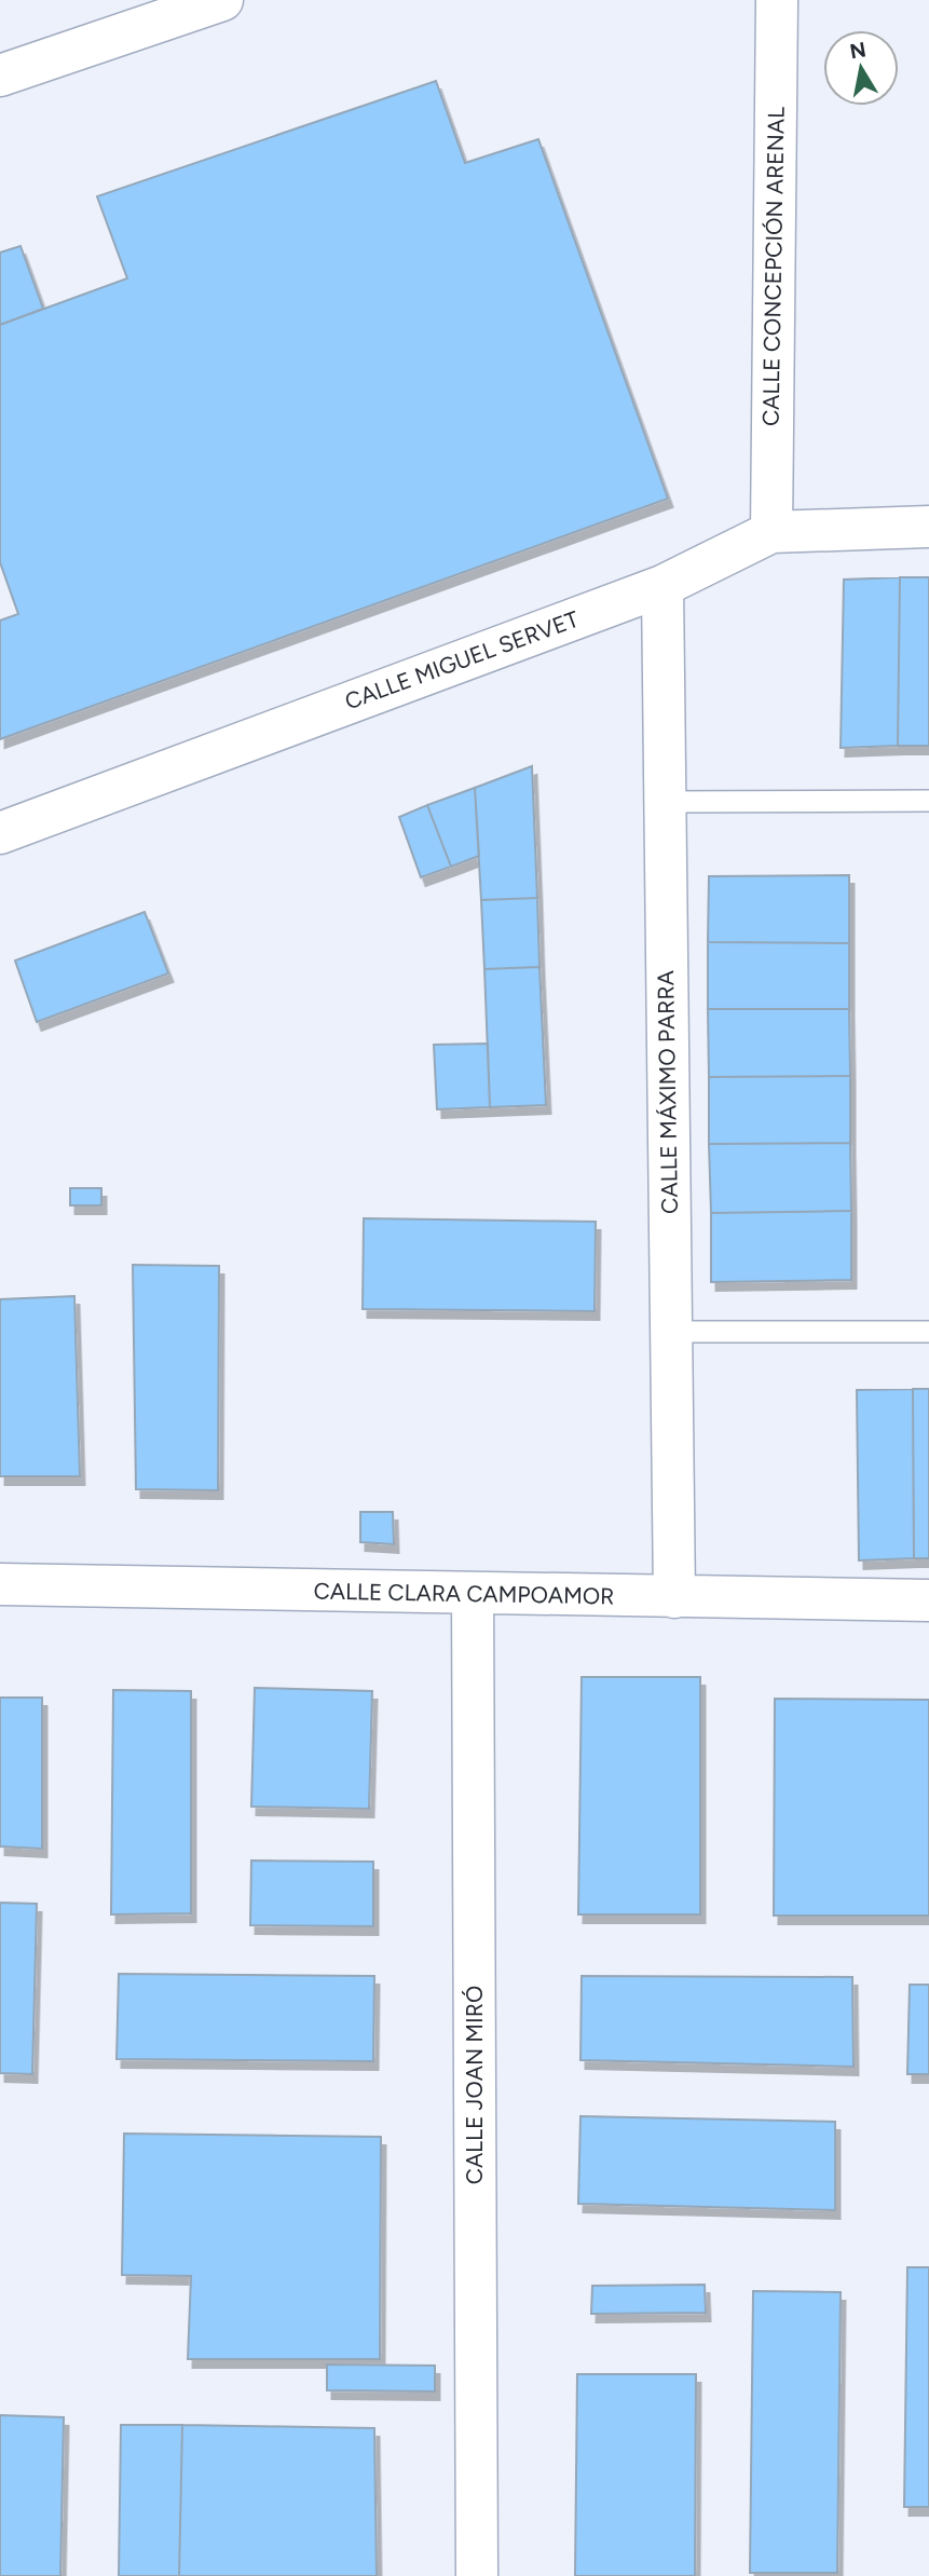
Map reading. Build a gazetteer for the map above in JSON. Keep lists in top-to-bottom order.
{
  "streets": {
    "street": [
      "CALLE CONCEPCIÓN ARENAL",
      "CALLE MIGUEL SERVET",
      "CALLE MÁXIMO PARRA",
      "CALLE CLARA CAMPOAMOR",
      "CALLE JOAN MIRÓ"
    ]
  },
  "crossings": [
    ["CALLE CONCEPCIÓN ARENAL", "CALLE MIGUEL SERVET"],
    ["CALLE MIGUEL SERVET", "CALLE MÁXIMO PARRA"],
    ["CALLE MÁXIMO PARRA", "CALLE CLARA CAMPOAMOR"],
    ["CALLE CLARA CAMPOAMOR", "CALLE JOAN MIRÓ"]
  ],
  "north": "top"
}
